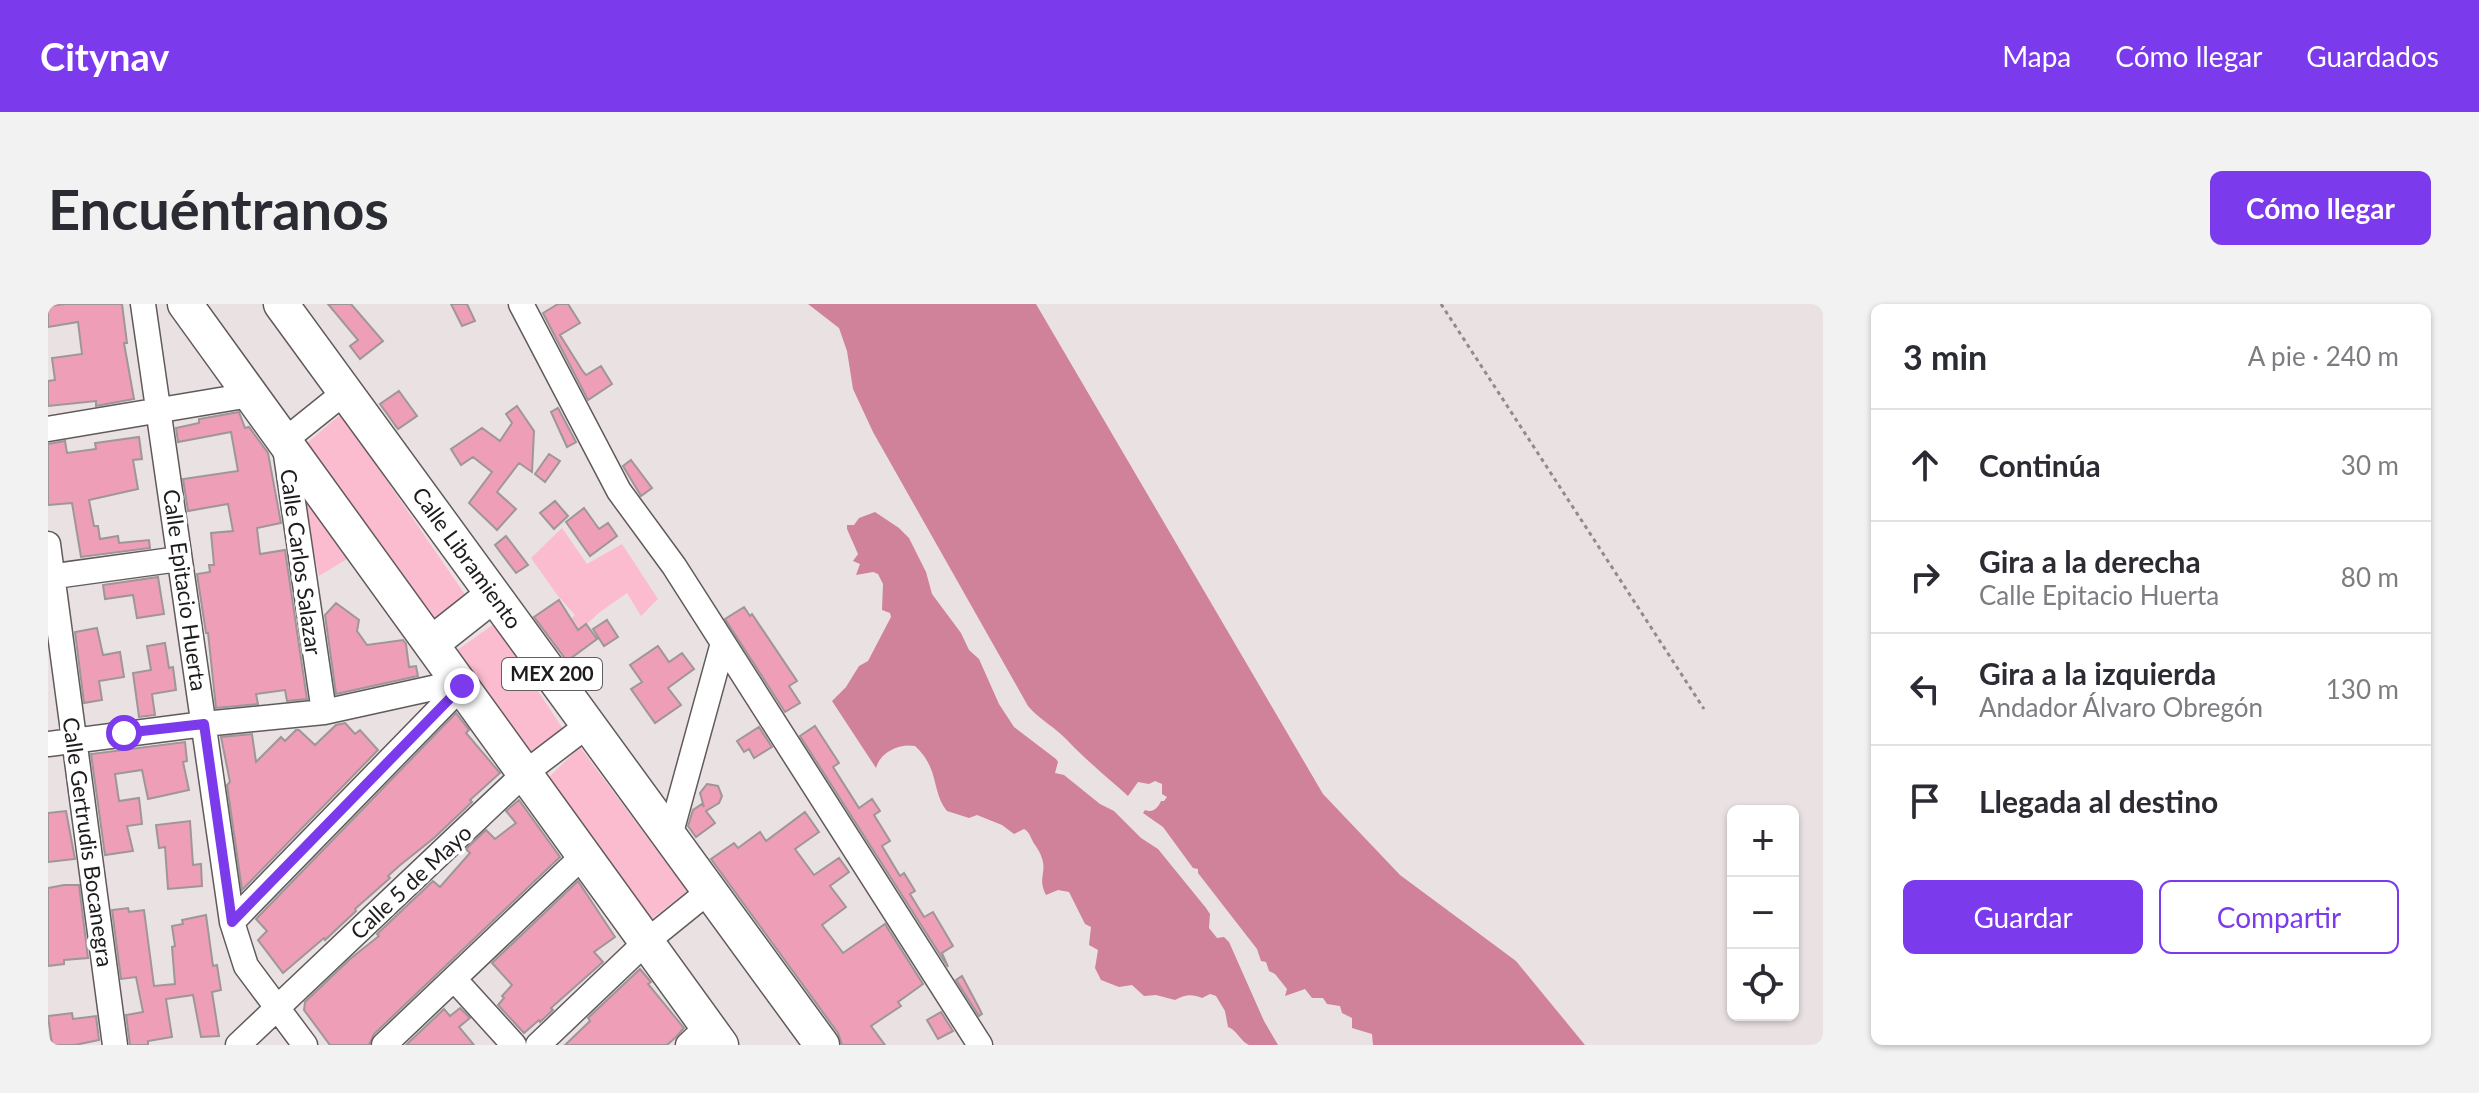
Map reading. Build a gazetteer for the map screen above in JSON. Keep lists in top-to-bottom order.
{
  "streets": {
    "highway": ["Calle Libramiento", "MEX 200"],
    "street": [
      "Calle Carlos Salazar",
      "Calle Epitacio Huerta",
      "Calle Gertrudis Bocanegra",
      "Calle 5 de Mayo"
    ]
  },
  "crossings": [
    ["Calle Libramiento", "Calle Carlos Salazar"],
    ["Calle Libramiento", "Calle 5 de Mayo"],
    ["Calle Carlos Salazar", "MEX 200"],
    ["Calle Epitacio Huerta", "Calle 5 de Mayo"],
    ["MEX 200", "Calle 5 de Mayo"]
  ],
  "page": {
    "header": "Citynav",
    "nav": ["Mapa", "Cómo llegar", "Guardados"],
    "buttons": [
      "Cómo llegar",
      ["Guardar", "Compartir"]
    ],
    "title": "Encuéntranos",
    "heading": ["3 min", "A pie · 240 m"],
    "list": [
      ["Continúa", "30 m"],
      ["Gira a la derecha", "Calle Epitacio Huerta", "80 m"],
      ["Gira a la izquierda", "Andador Álvaro Obregón", "130 m"],
      "Llegada al destino"
    ],
    "map_buttons": ["+", "−"]
  }
}
